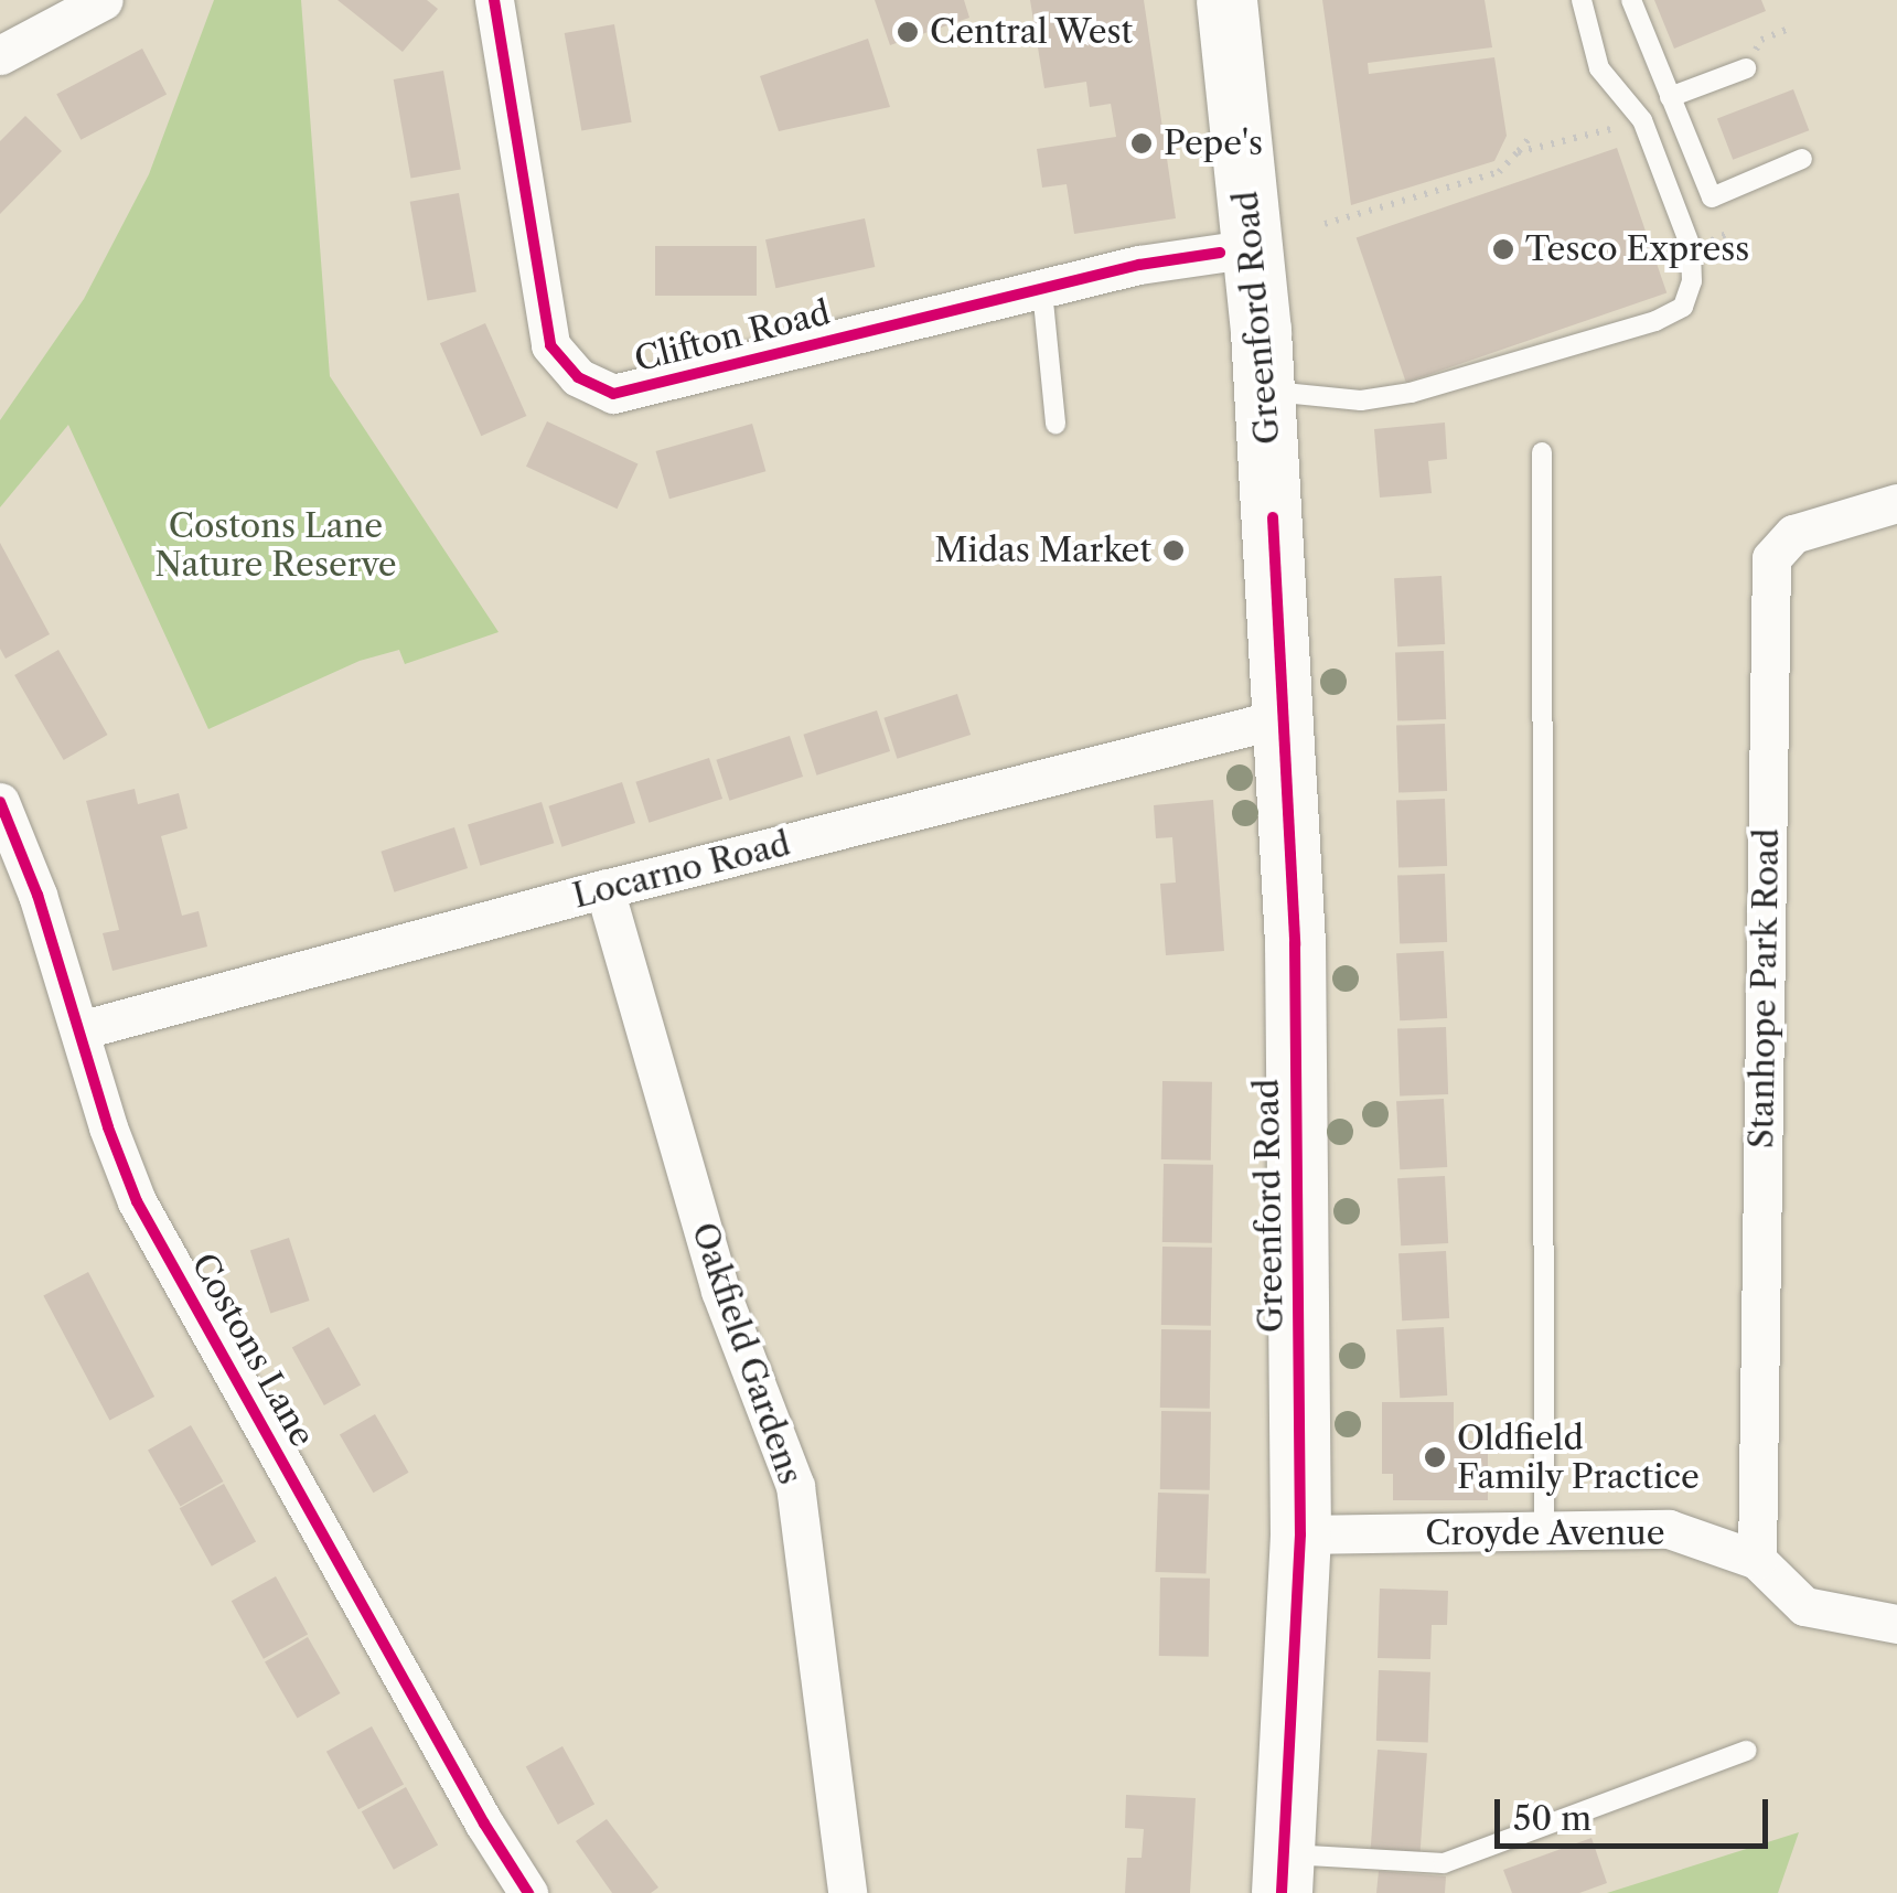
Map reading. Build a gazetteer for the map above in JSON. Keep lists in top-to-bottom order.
{
  "streets": {
    "main road": ["Greenford Road"],
    "street": [
      "Clifton Road",
      "Locarno Road",
      "Stanhope Park Road",
      "Costons Lane",
      "Oakfield Gardens",
      "Croyde Avenue"
    ]
  },
  "crossings": [
    ["Greenford Road", "Clifton Road"],
    ["Greenford Road", "Locarno Road"],
    ["Greenford Road", "Croyde Avenue"],
    ["Locarno Road", "Costons Lane"],
    ["Locarno Road", "Oakfield Gardens"],
    ["Stanhope Park Road", "Croyde Avenue"]
  ],
  "parks": ["Costons Lane Nature Reserve"],
  "places": [
    "Central West",
    "Pepe's",
    "Tesco Express",
    "Midas Market",
    "Oldfield Family Practice"
  ],
  "scale_bar": "50 m"
}
